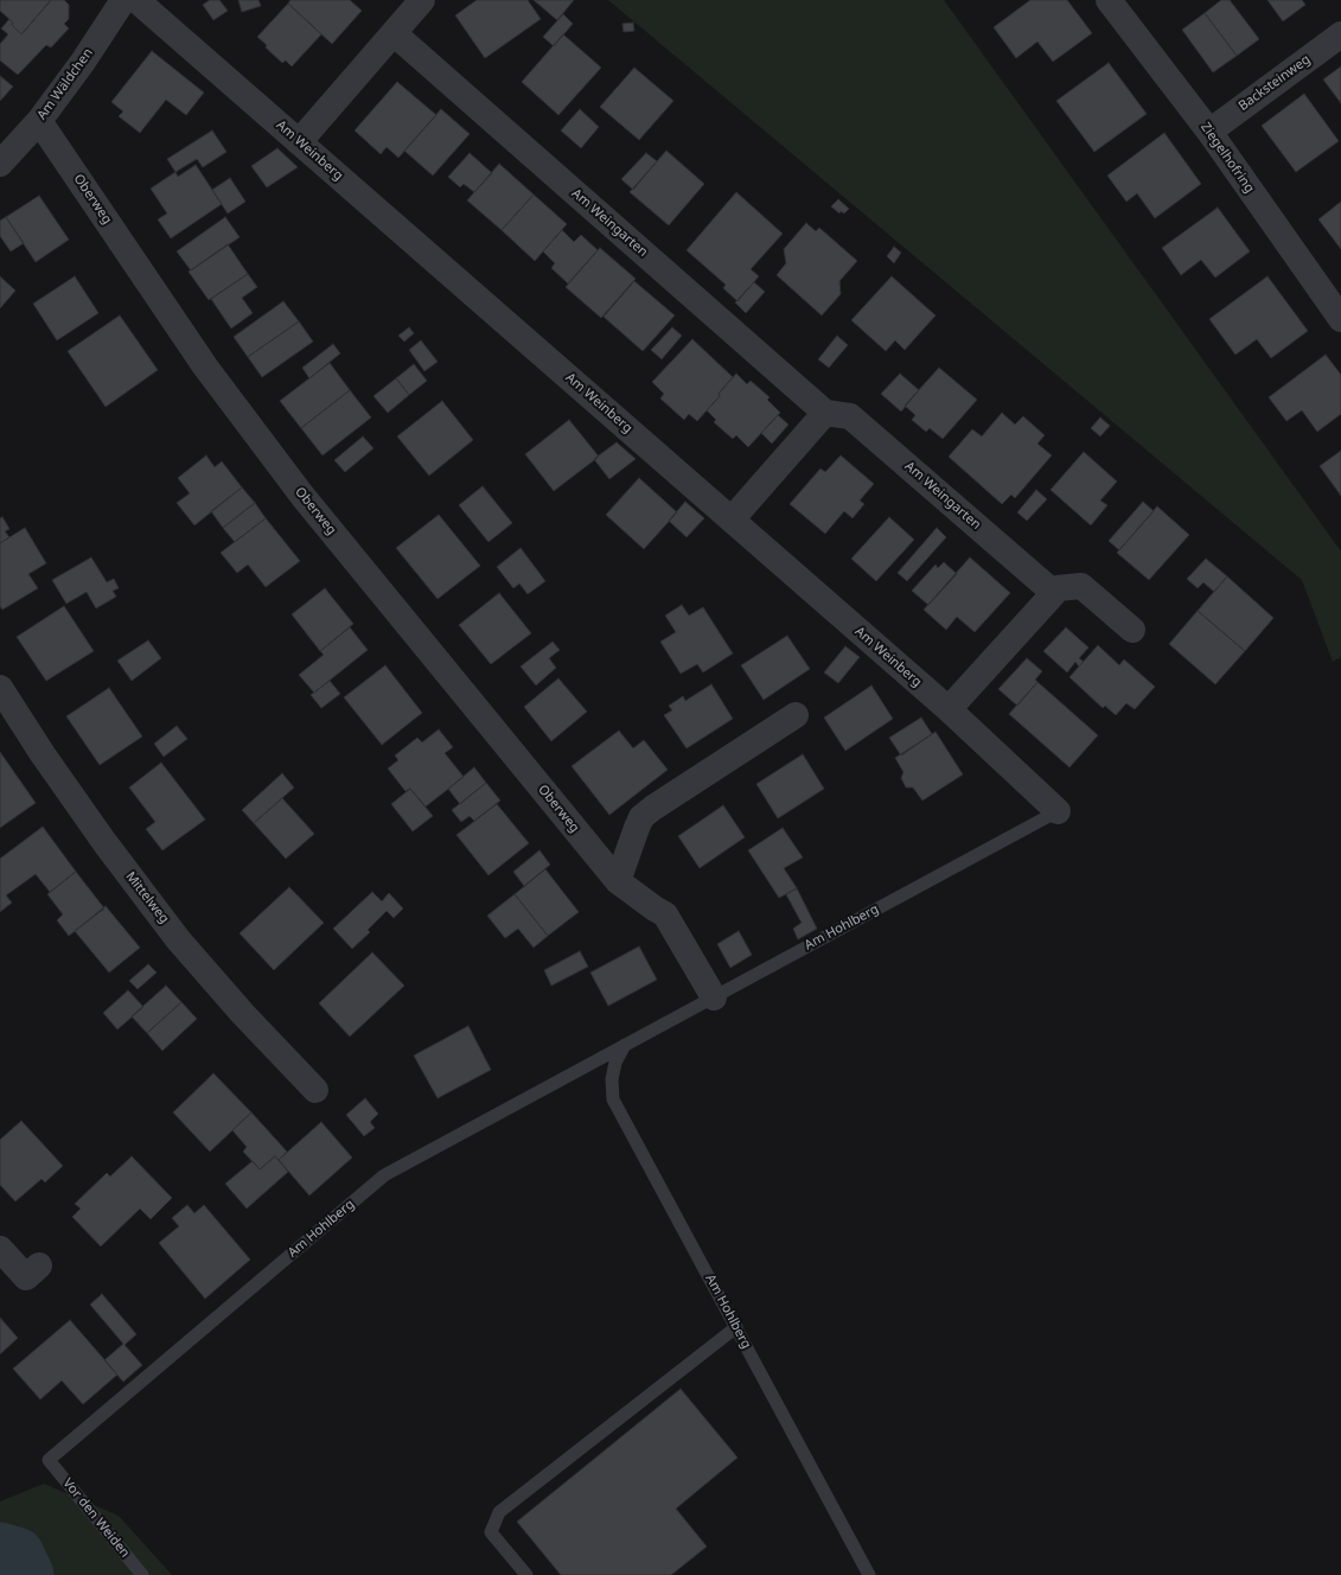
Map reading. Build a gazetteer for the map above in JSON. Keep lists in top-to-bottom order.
{
  "streets": {
    "street": [
      "Backsteinweg",
      "Am Wäldchen",
      "Am Weinberg",
      "Ziegelhofring",
      "Oberweg",
      "Am Weingarten",
      "Mittelweg"
    ],
    "lane": ["Am Hohlberg", "Vor den Weiden"]
  },
  "crossings": [
    ["Backsteinweg", "Ziegelhofring"],
    ["Am Wäldchen", "Oberweg"],
    ["Am Weinberg", "Am Hohlberg"],
    ["Oberweg", "Am Hohlberg"],
    ["Am Hohlberg", "Vor den Weiden"]
  ]
}
